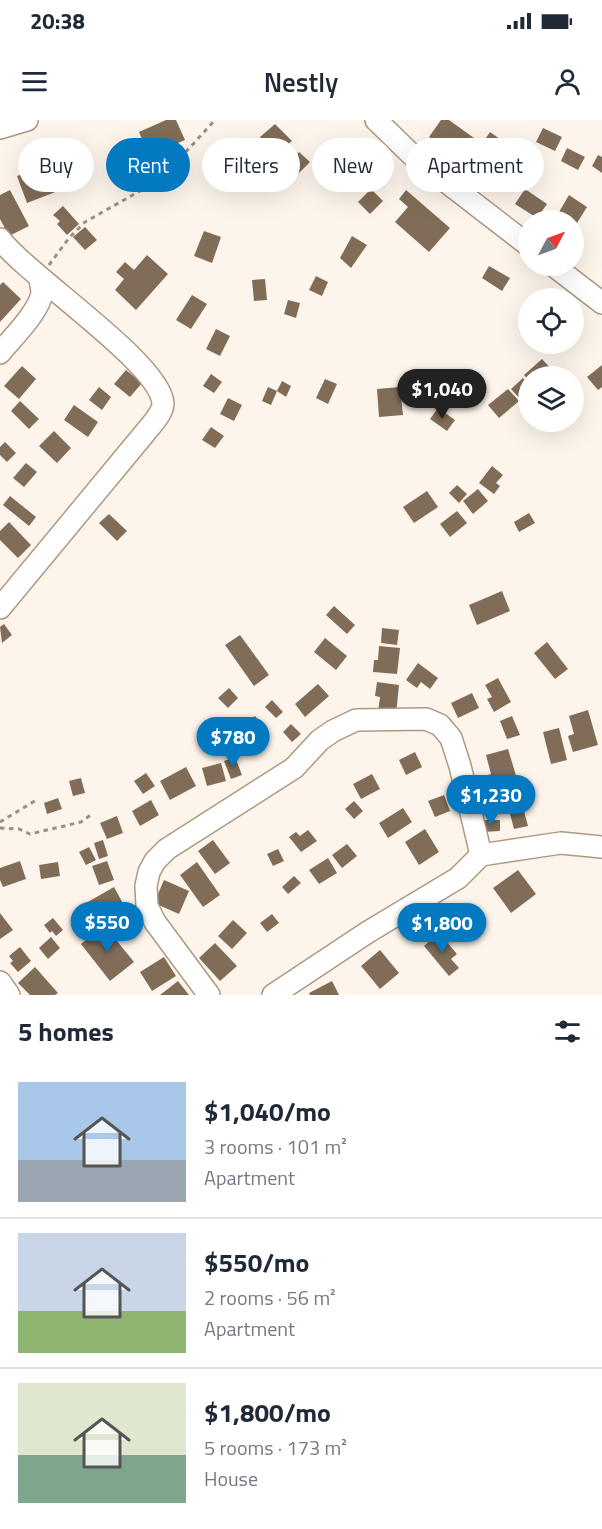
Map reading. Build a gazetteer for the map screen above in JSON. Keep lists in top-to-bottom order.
{
  "north": "top right",
  "page": {
    "status": "20:38",
    "header": "Nestly",
    "chip": [
      "Buy",
      "Rent",
      "Filters",
      "New",
      "Apartment"
    ],
    "price": [
      "$1,040",
      "$780",
      "$1,230",
      "$550",
      "$1,800"
    ],
    "heading": "5 homes",
    "list": [
      {
        "name": "$1,040/mo",
        "note": "3 rooms · 101 m² · Apartment"
      },
      {
        "name": "$550/mo",
        "note": "2 rooms · 56 m² · Apartment"
      },
      {
        "name": "$1,800/mo",
        "note": "5 rooms · 173 m² · House"
      }
    ]
  }
}
